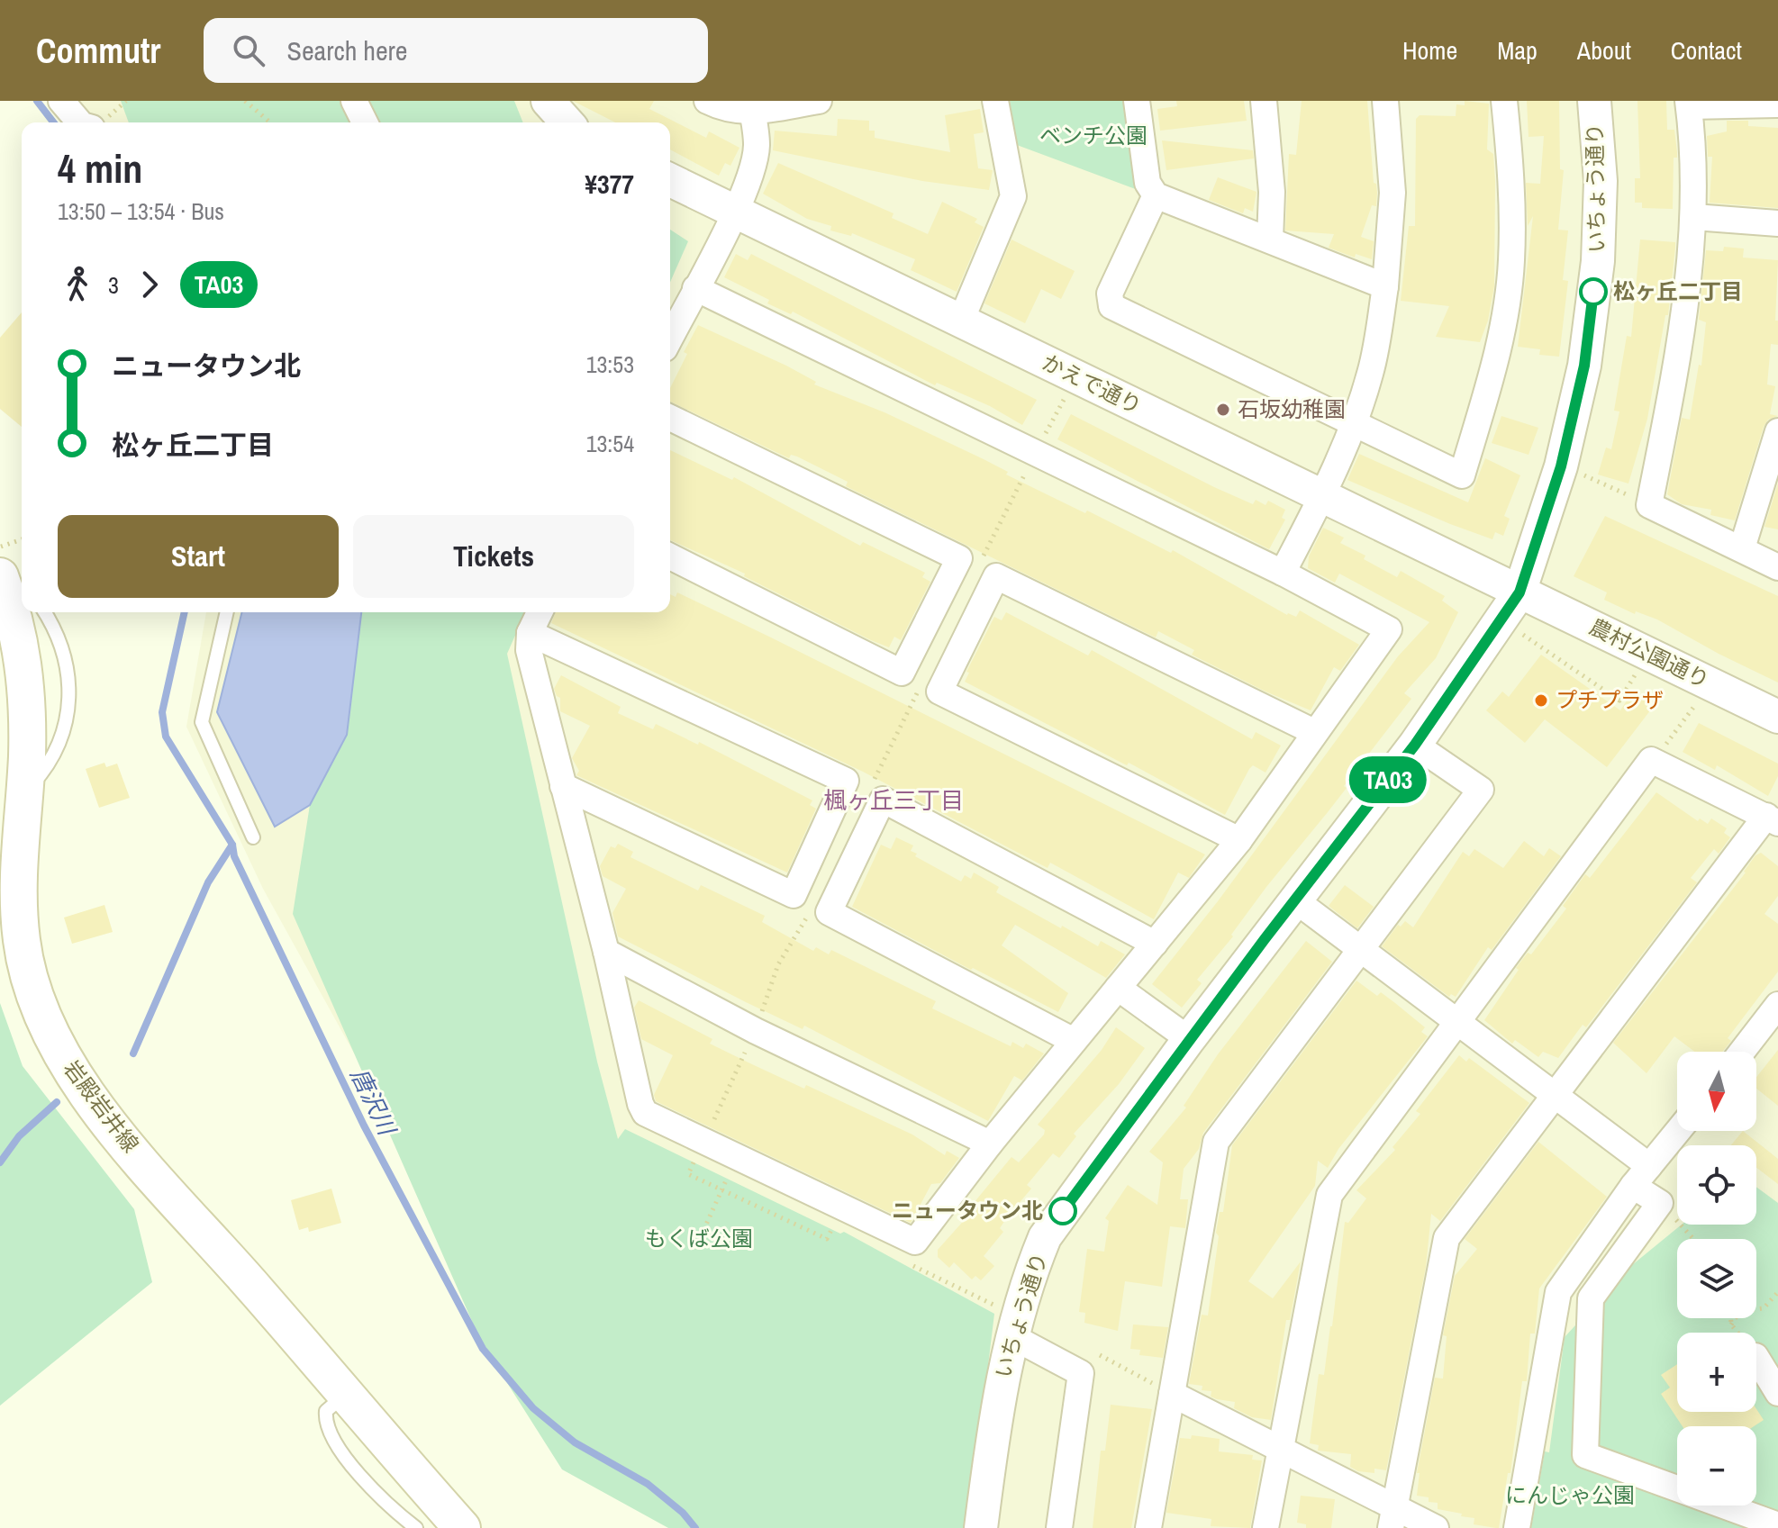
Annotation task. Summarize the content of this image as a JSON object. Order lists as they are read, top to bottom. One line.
{"streets":{"main road":["岩殿岩井線"],"street":["いちょう通り","かえで通り","農村公園通り"]},"crossings":[["いちょう通り","かえで通り"],["いちょう通り","農村公園通り"],["かえで通り","農村公園通り"]],"districts":["楓ヶ丘三丁目"],"water":["唐沢川"],"parks":["ベンチ公園","もくば公園","にんじゃ公園"],"places":["松ヶ丘二丁目","石坂幼稚園","プチプラザ","ニュータウン北"],"lines":["bus line TA03"],"north":"bottom","page":{"header":"Commutr","search":"Search here","nav":["Home","Map","About","Contact"],"on_map":"TA03","heading":["4 min","13:50 – 13:54 · Bus","¥377"],"legs":["3","TA03"],"list":[{"name":"ニュータウン北","value":"13:53"},{"name":"松ヶ丘二丁目","value":"13:54"}],"buttons":["Start","Tickets"],"map_buttons":["+","−"]}}
